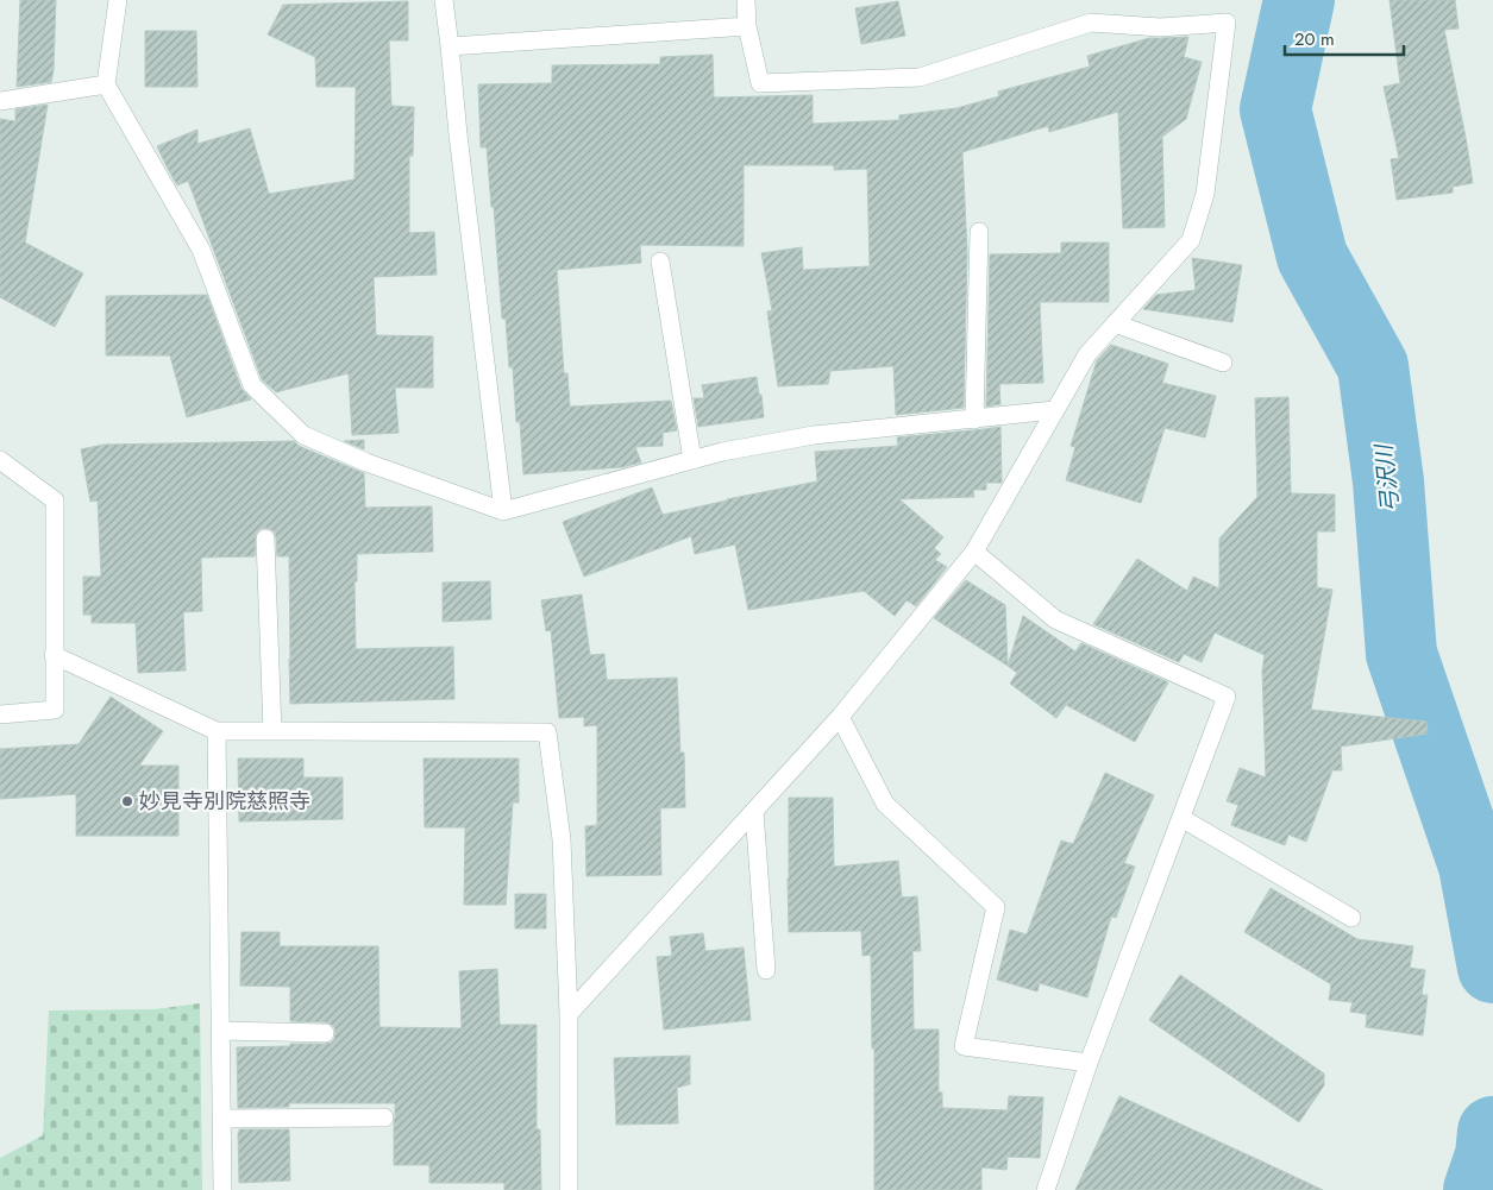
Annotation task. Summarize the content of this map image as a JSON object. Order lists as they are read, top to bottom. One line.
{"water":["弓沢川"],"places":["妙見寺別院慈照寺"],"scale_bar":"20 m"}
